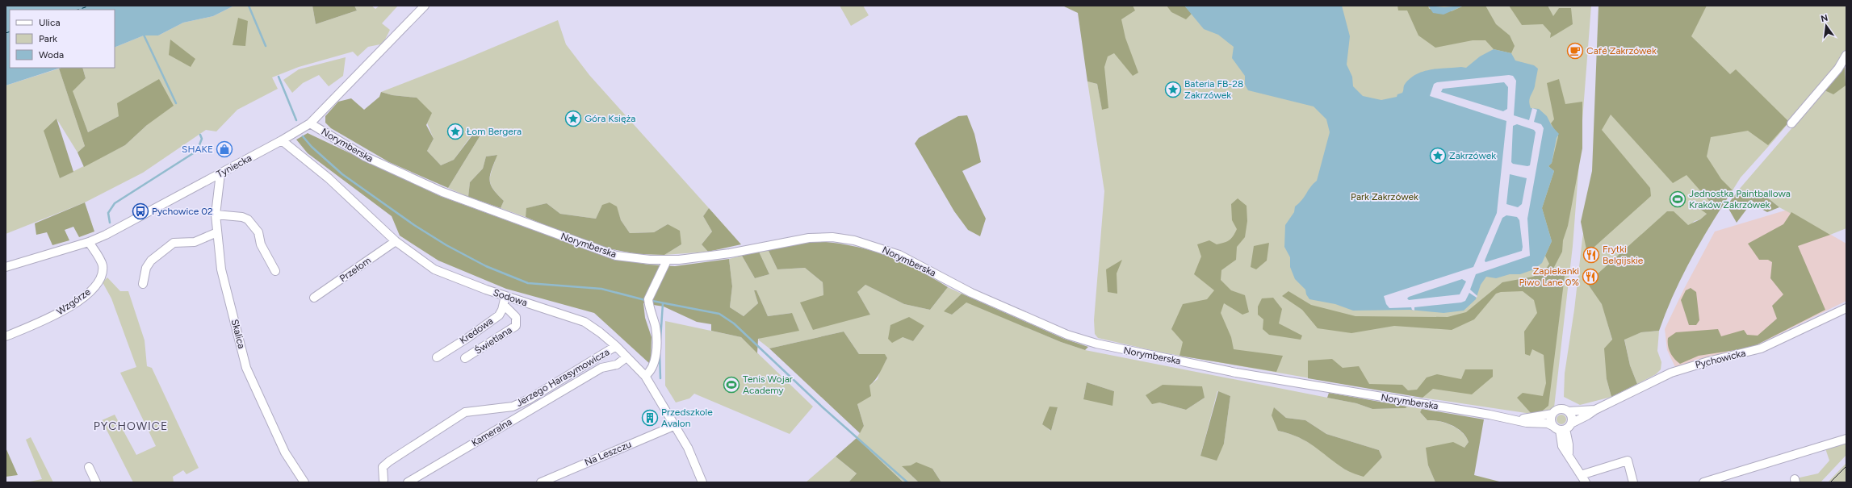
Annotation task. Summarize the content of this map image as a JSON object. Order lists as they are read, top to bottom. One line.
{"streets":{"street":["Norymberska","Tyniecka","Przełom","Sodowa","Wzgórze","Kredowa","Skalica","Świetlana","Pychowicka","Jerzego Harasymowicza","Kameralna","Na Leszczu"]},"crossings":[["Norymberska","Tyniecka"],["Norymberska","Pychowicka"],["Tyniecka","Sodowa"],["Tyniecka","Wzgórze"],["Tyniecka","Skalica"],["Przełom","Sodowa"],["Sodowa","Kredowa"],["Sodowa","Jerzego Harasymowicza"],["Sodowa","Kameralna"],["Sodowa","Na Leszczu"],["Kredowa","Świetlana"]],"districts":["PYCHOWICE"],"parks":["Park Zakrzówek"],"places":{"cafe":["Café Zakrzówek"],"place":["Bateria FB-28 Zakrzówek","Góra Księża","Łom Bergera","Zakrzówek"],"shop":["SHAKE"],"sports":["Jednostka Paintballowa Kraków Zakrzówek","Tenis Wojar Academy"],"bus stop":["Pychowice 02"],"restaurant":["Frytki Belgijskie","Zapiekanki Piwo Lane 0%"],"building":["Przedszkole Avalon"]},"legend":["Ulica","Park","Woda"],"north":"top"}
